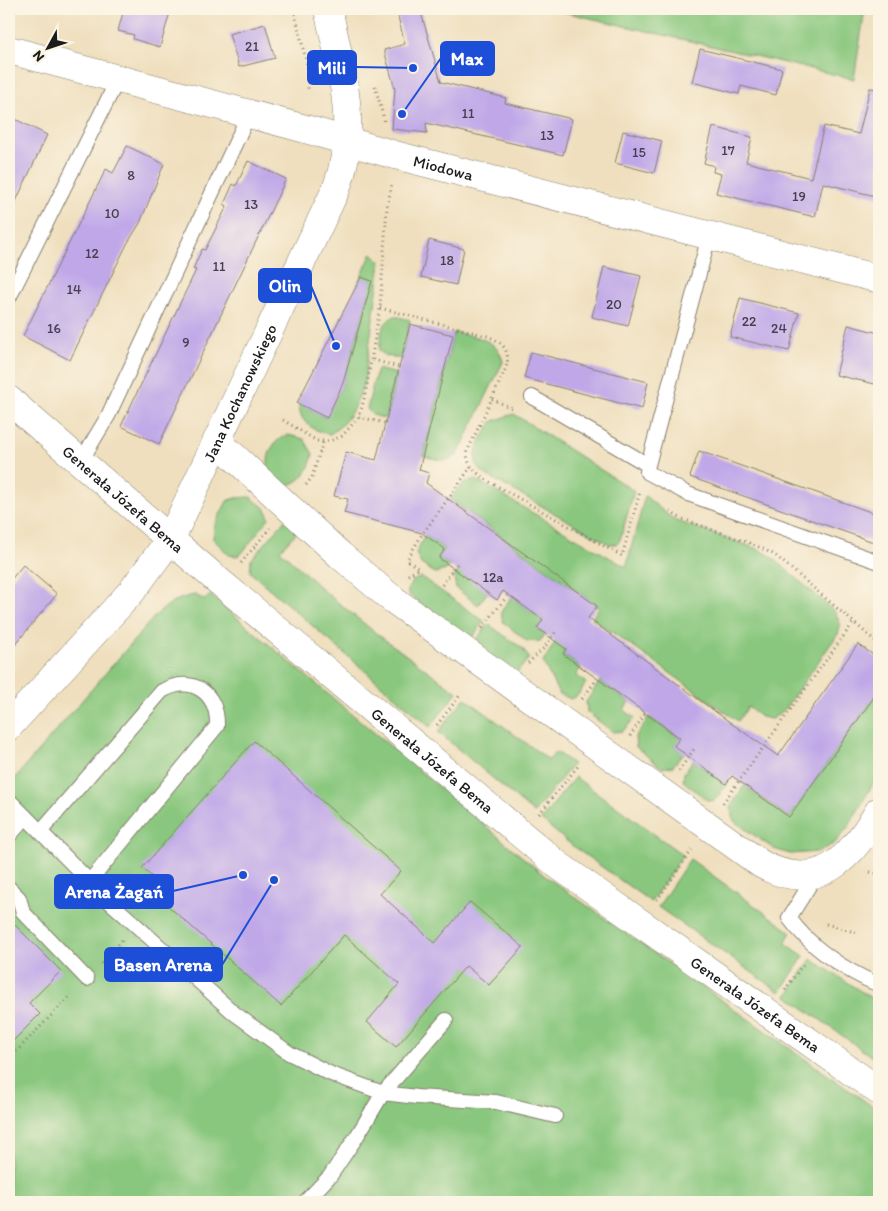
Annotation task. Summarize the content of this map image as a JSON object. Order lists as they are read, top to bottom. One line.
{"streets":{"street":["Miodowa","Jana Kochanowskiego","Generała Józefa Bema"]},"crossings":[["Miodowa","Jana Kochanowskiego"],["Jana Kochanowskiego","Generała Józefa Bema"]],"places":["Mili","Max","Olin","Arena Żagań","Basen Arena"],"house_numbers":["21","11","13","17","15","8","19","13","10","12","18","11","14","20","22","16","24","9","12a"],"north":"bottom left"}
